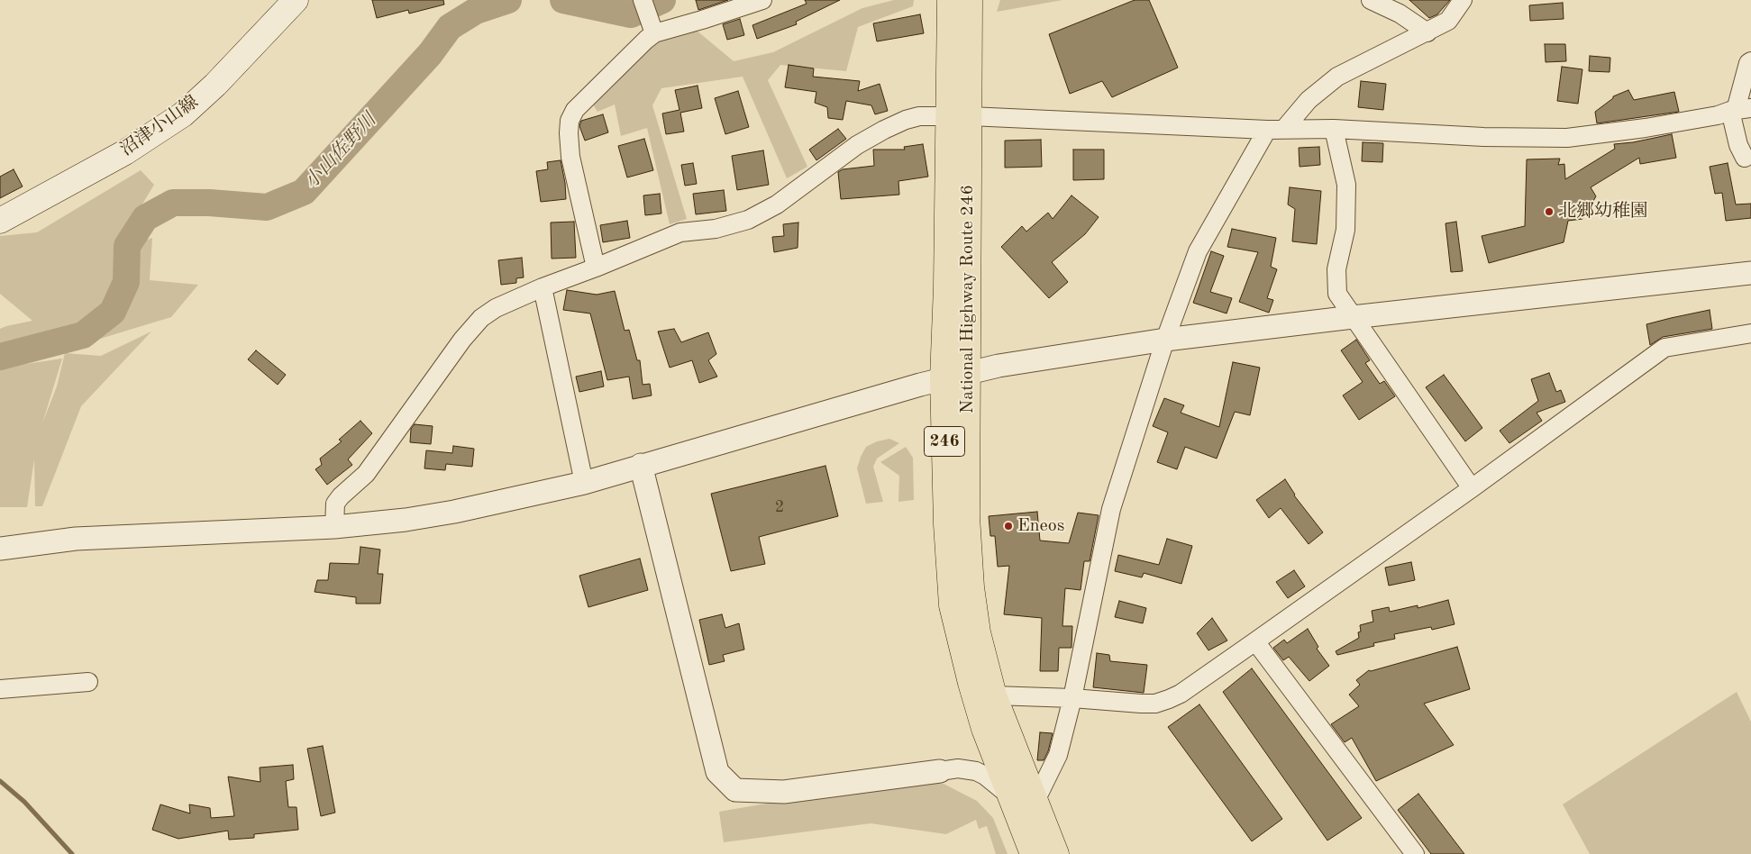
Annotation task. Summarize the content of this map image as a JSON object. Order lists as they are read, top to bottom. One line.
{"streets":{"highway":["National Highway Route 246","246"],"main road":["沼津小山線"]},"water":["小山佐野川"],"places":["北郷幼稚園","Eneos"],"house_numbers":["2"]}
